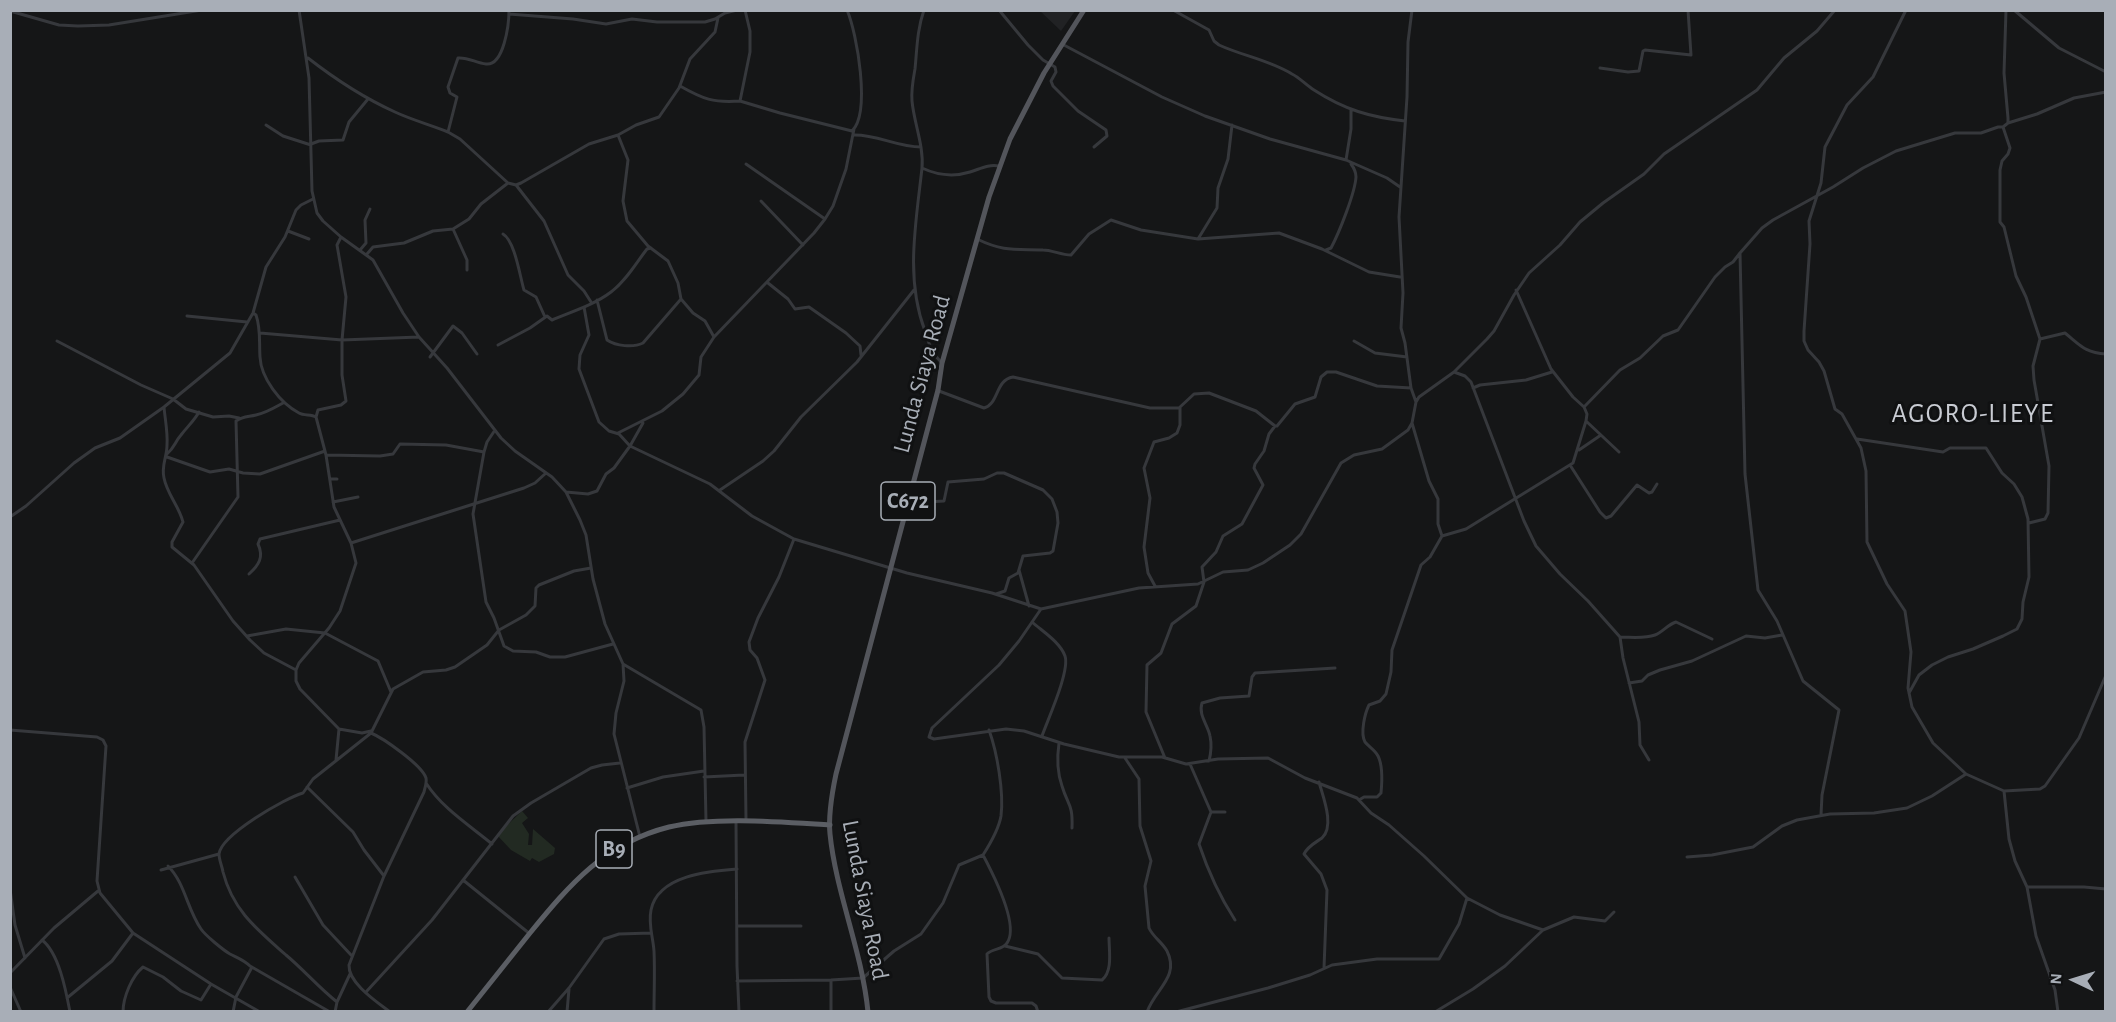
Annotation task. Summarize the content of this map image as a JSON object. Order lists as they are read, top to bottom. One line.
{"streets":{"highway":["B9"],"main road":["Lunda Siaya Road","C672"]},"crossings":[["Lunda Siaya Road","B9"]],"districts":["AGORO-LIEYE"],"north":"left"}
